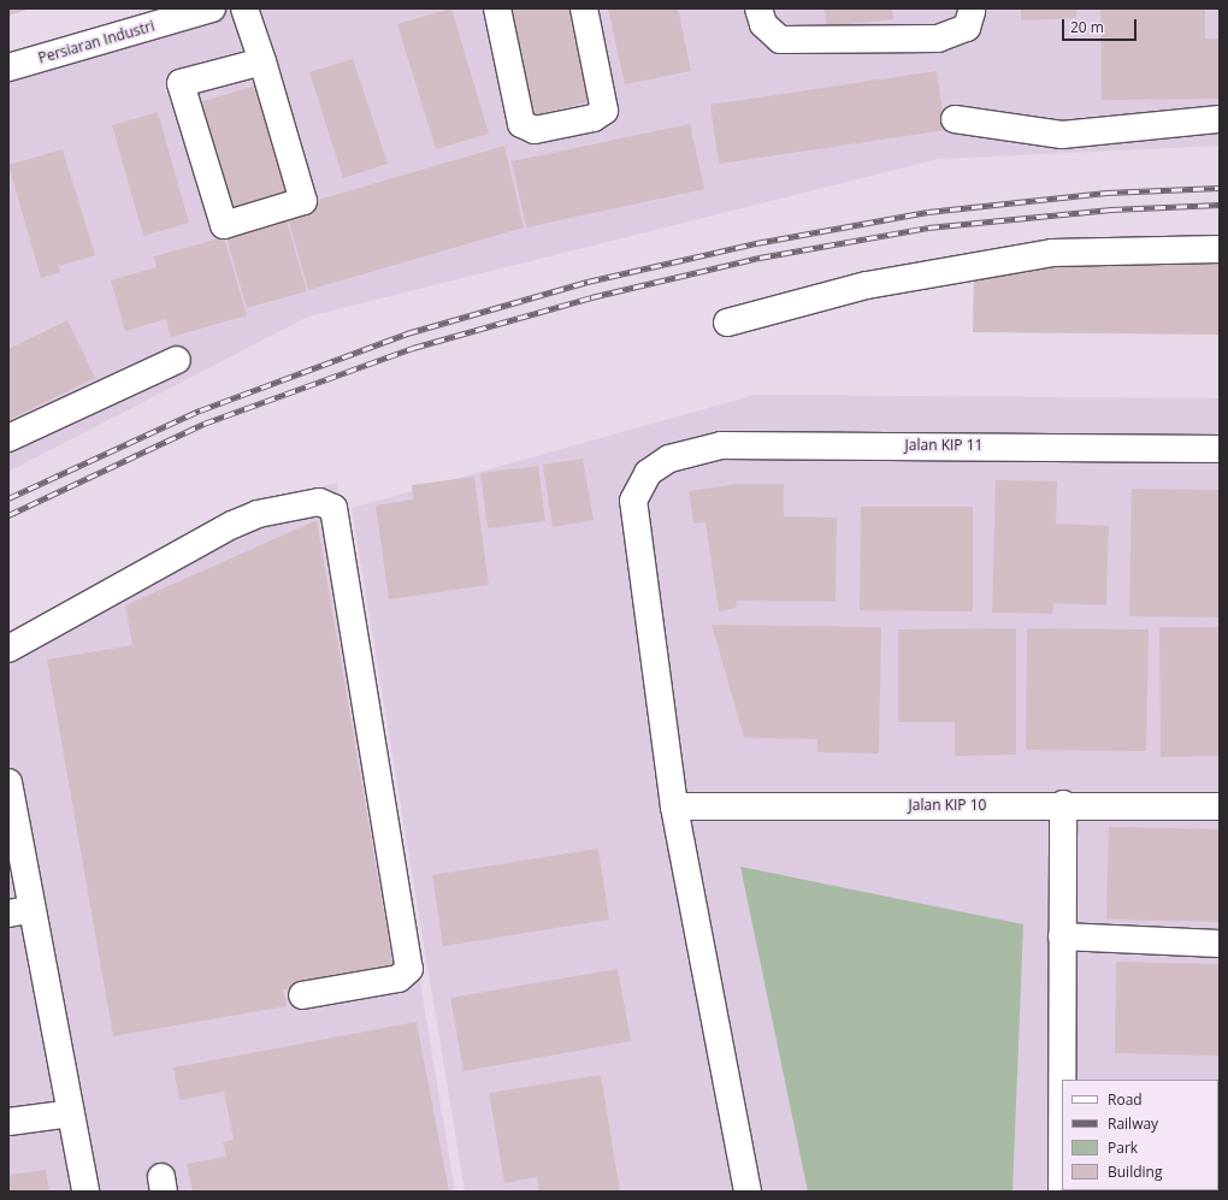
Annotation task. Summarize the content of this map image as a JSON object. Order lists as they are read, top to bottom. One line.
{"streets":{"street":["Persiaran Industri","Jalan KIP 11","Jalan KIP 10"]},"crossings":[["Jalan KIP 11","Jalan KIP 10"]],"legend":["Road","Railway","Park","Building"],"scale_bar":"20 m"}
